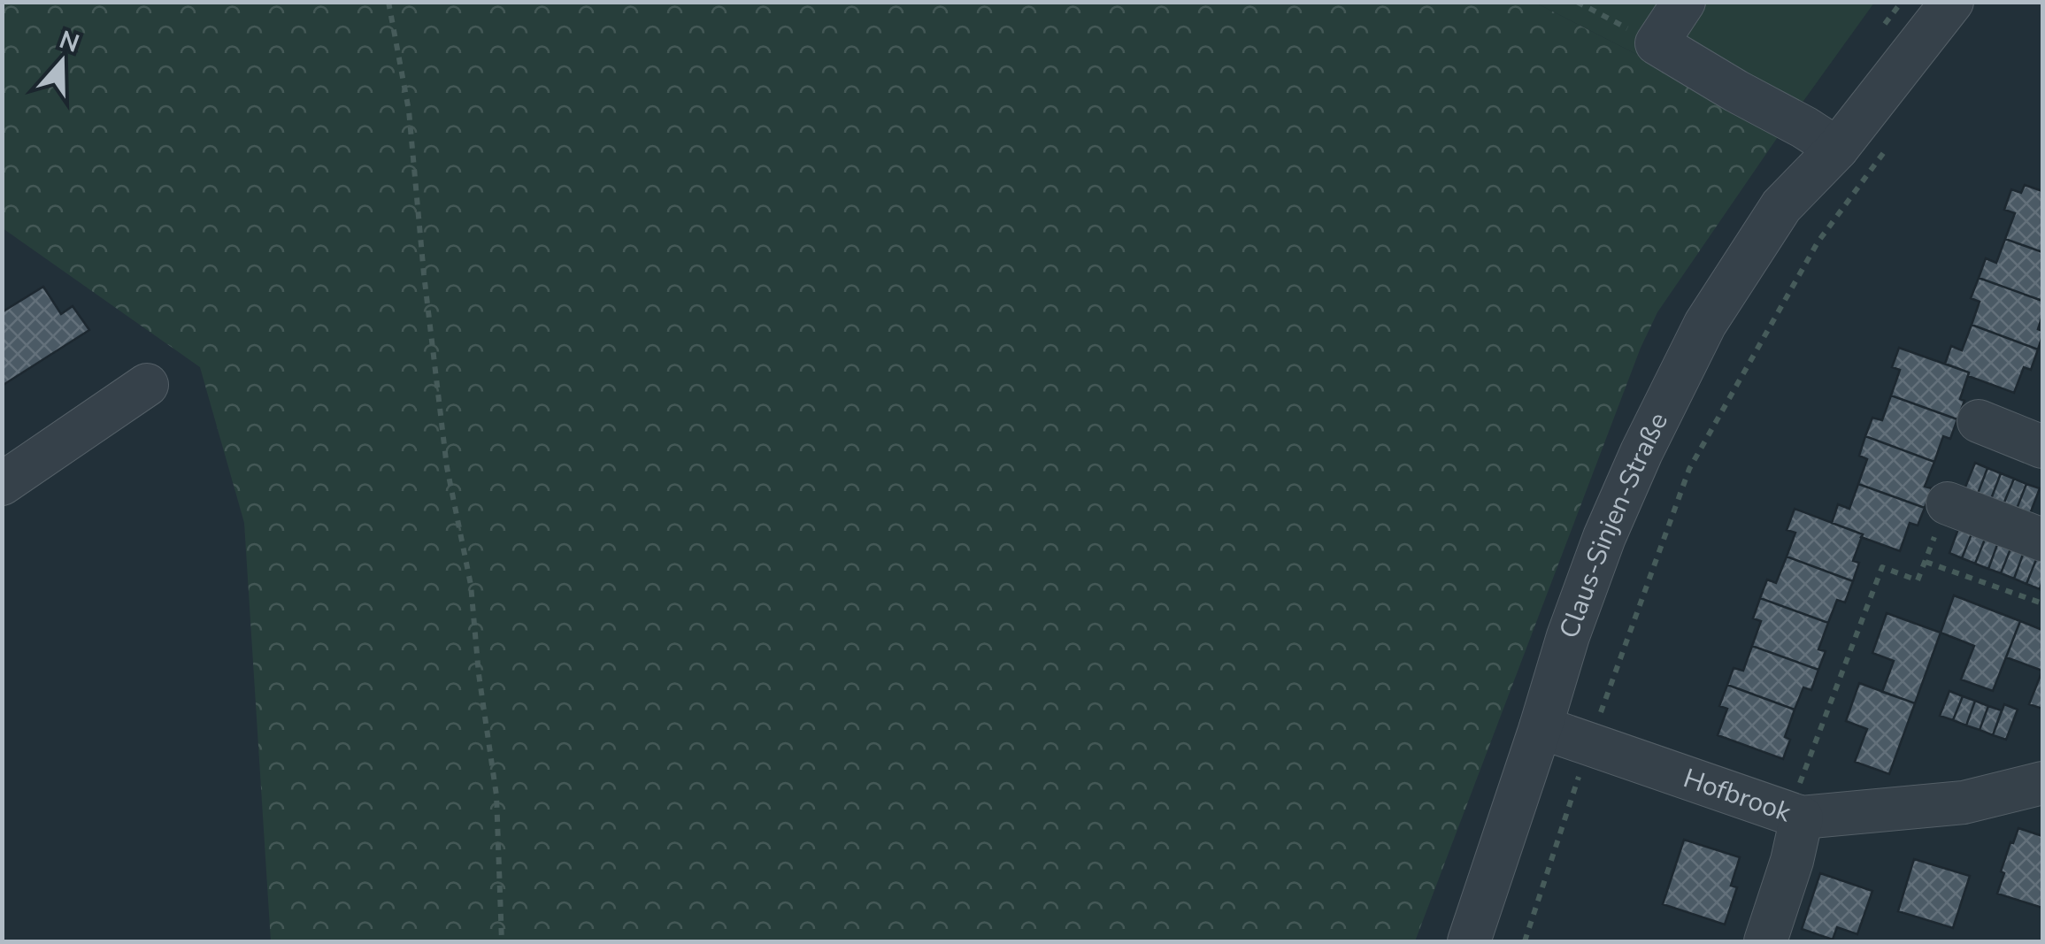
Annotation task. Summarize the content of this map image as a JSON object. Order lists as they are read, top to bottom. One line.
{"streets":{"street":["Claus-Sinjen-Straße","Hofbrook"]},"crossings":[["Claus-Sinjen-Straße","Hofbrook"]],"north":"top"}
